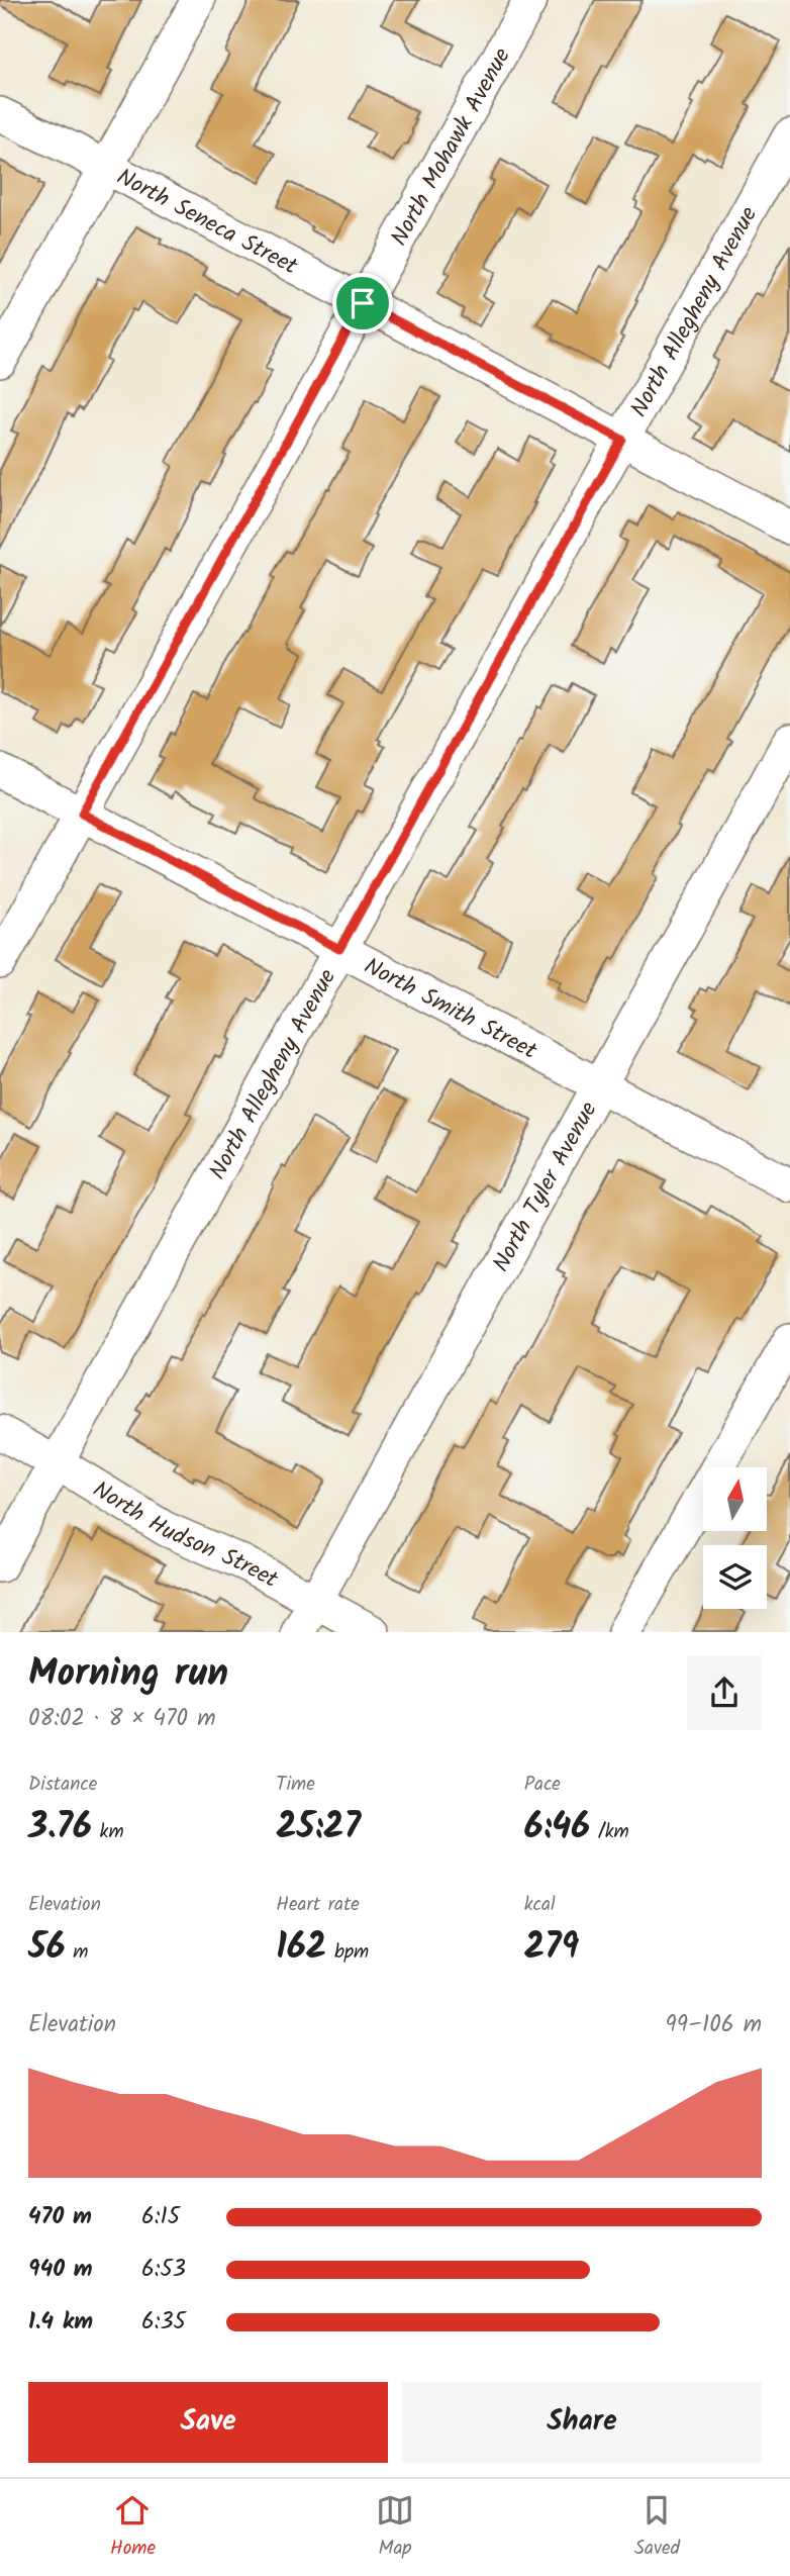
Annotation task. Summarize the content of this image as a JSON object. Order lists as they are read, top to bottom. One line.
{"streets":{"street":["North Mohawk Avenue","North Seneca Street","North Allegheny Avenue","North Smith Street","North Tyler Avenue","North Hudson Street"]},"crossings":[["North Mohawk Avenue","North Seneca Street"],["North Mohawk Avenue","North Smith Street"],["North Seneca Street","North Allegheny Avenue"],["North Allegheny Avenue","North Smith Street"],["North Allegheny Avenue","North Hudson Street"],["North Smith Street","North Tyler Avenue"],["North Tyler Avenue","North Hudson Street"]],"north":"top","page":{"heading":["Morning run","08:02 · 8 × 470 m"],"stats":[["Distance","3.76 km"],["Time","25:27"],["Pace","6:46 /km"],["Elevation","56 m"],["Heart rate","162 bpm"],["kcal","279"]],"chart":["Elevation","99–106 m"],"list":[{"name":"470 m","note":"6:15"},{"name":"940 m","note":"6:53"},{"name":"1.4 km","note":"6:35"}],"buttons":["Save","Share"],"tabs":["Home","Map","Saved"]}}
